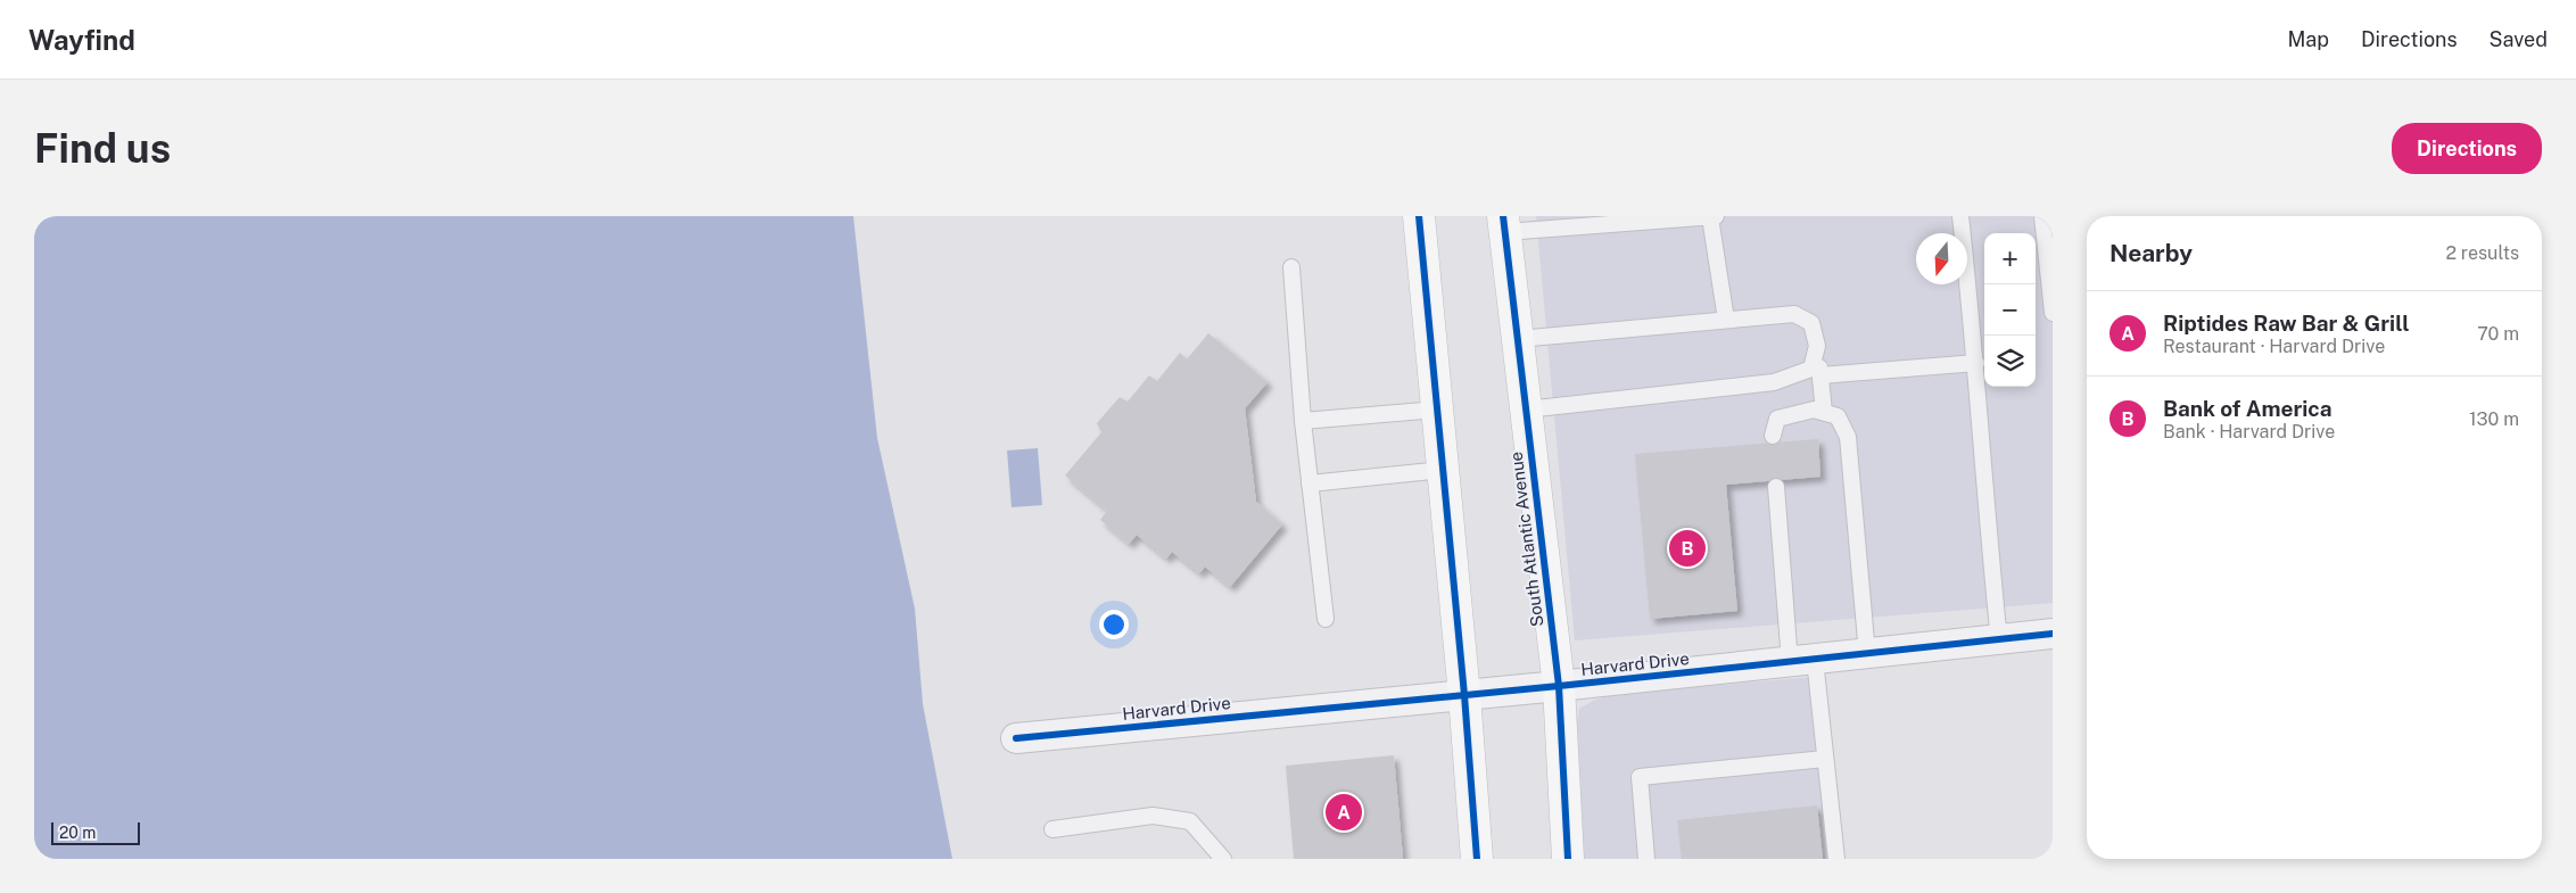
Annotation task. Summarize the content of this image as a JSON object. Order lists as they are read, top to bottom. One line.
{"streets":{"main road":["South Atlantic Avenue"],"street":["Harvard Drive"]},"crossings":[["South Atlantic Avenue","Harvard Drive"]],"scale_bar":"20 m","north":"bottom","page":{"header":"Wayfind","nav":["Map","Directions","Saved"],"buttons":"Directions","title":"Find us","heading":["Nearby","2 results"],"map_buttons":["+","−"],"list":[{"mark":"A","name":"Riptides Raw Bar & Grill","note":"Restaurant · Harvard Drive","value":"70 m"},{"mark":"B","name":"Bank of America","note":"Bank · Harvard Drive","value":"130 m"}],"pins":["B","A"],"scale":"20 m"}}
